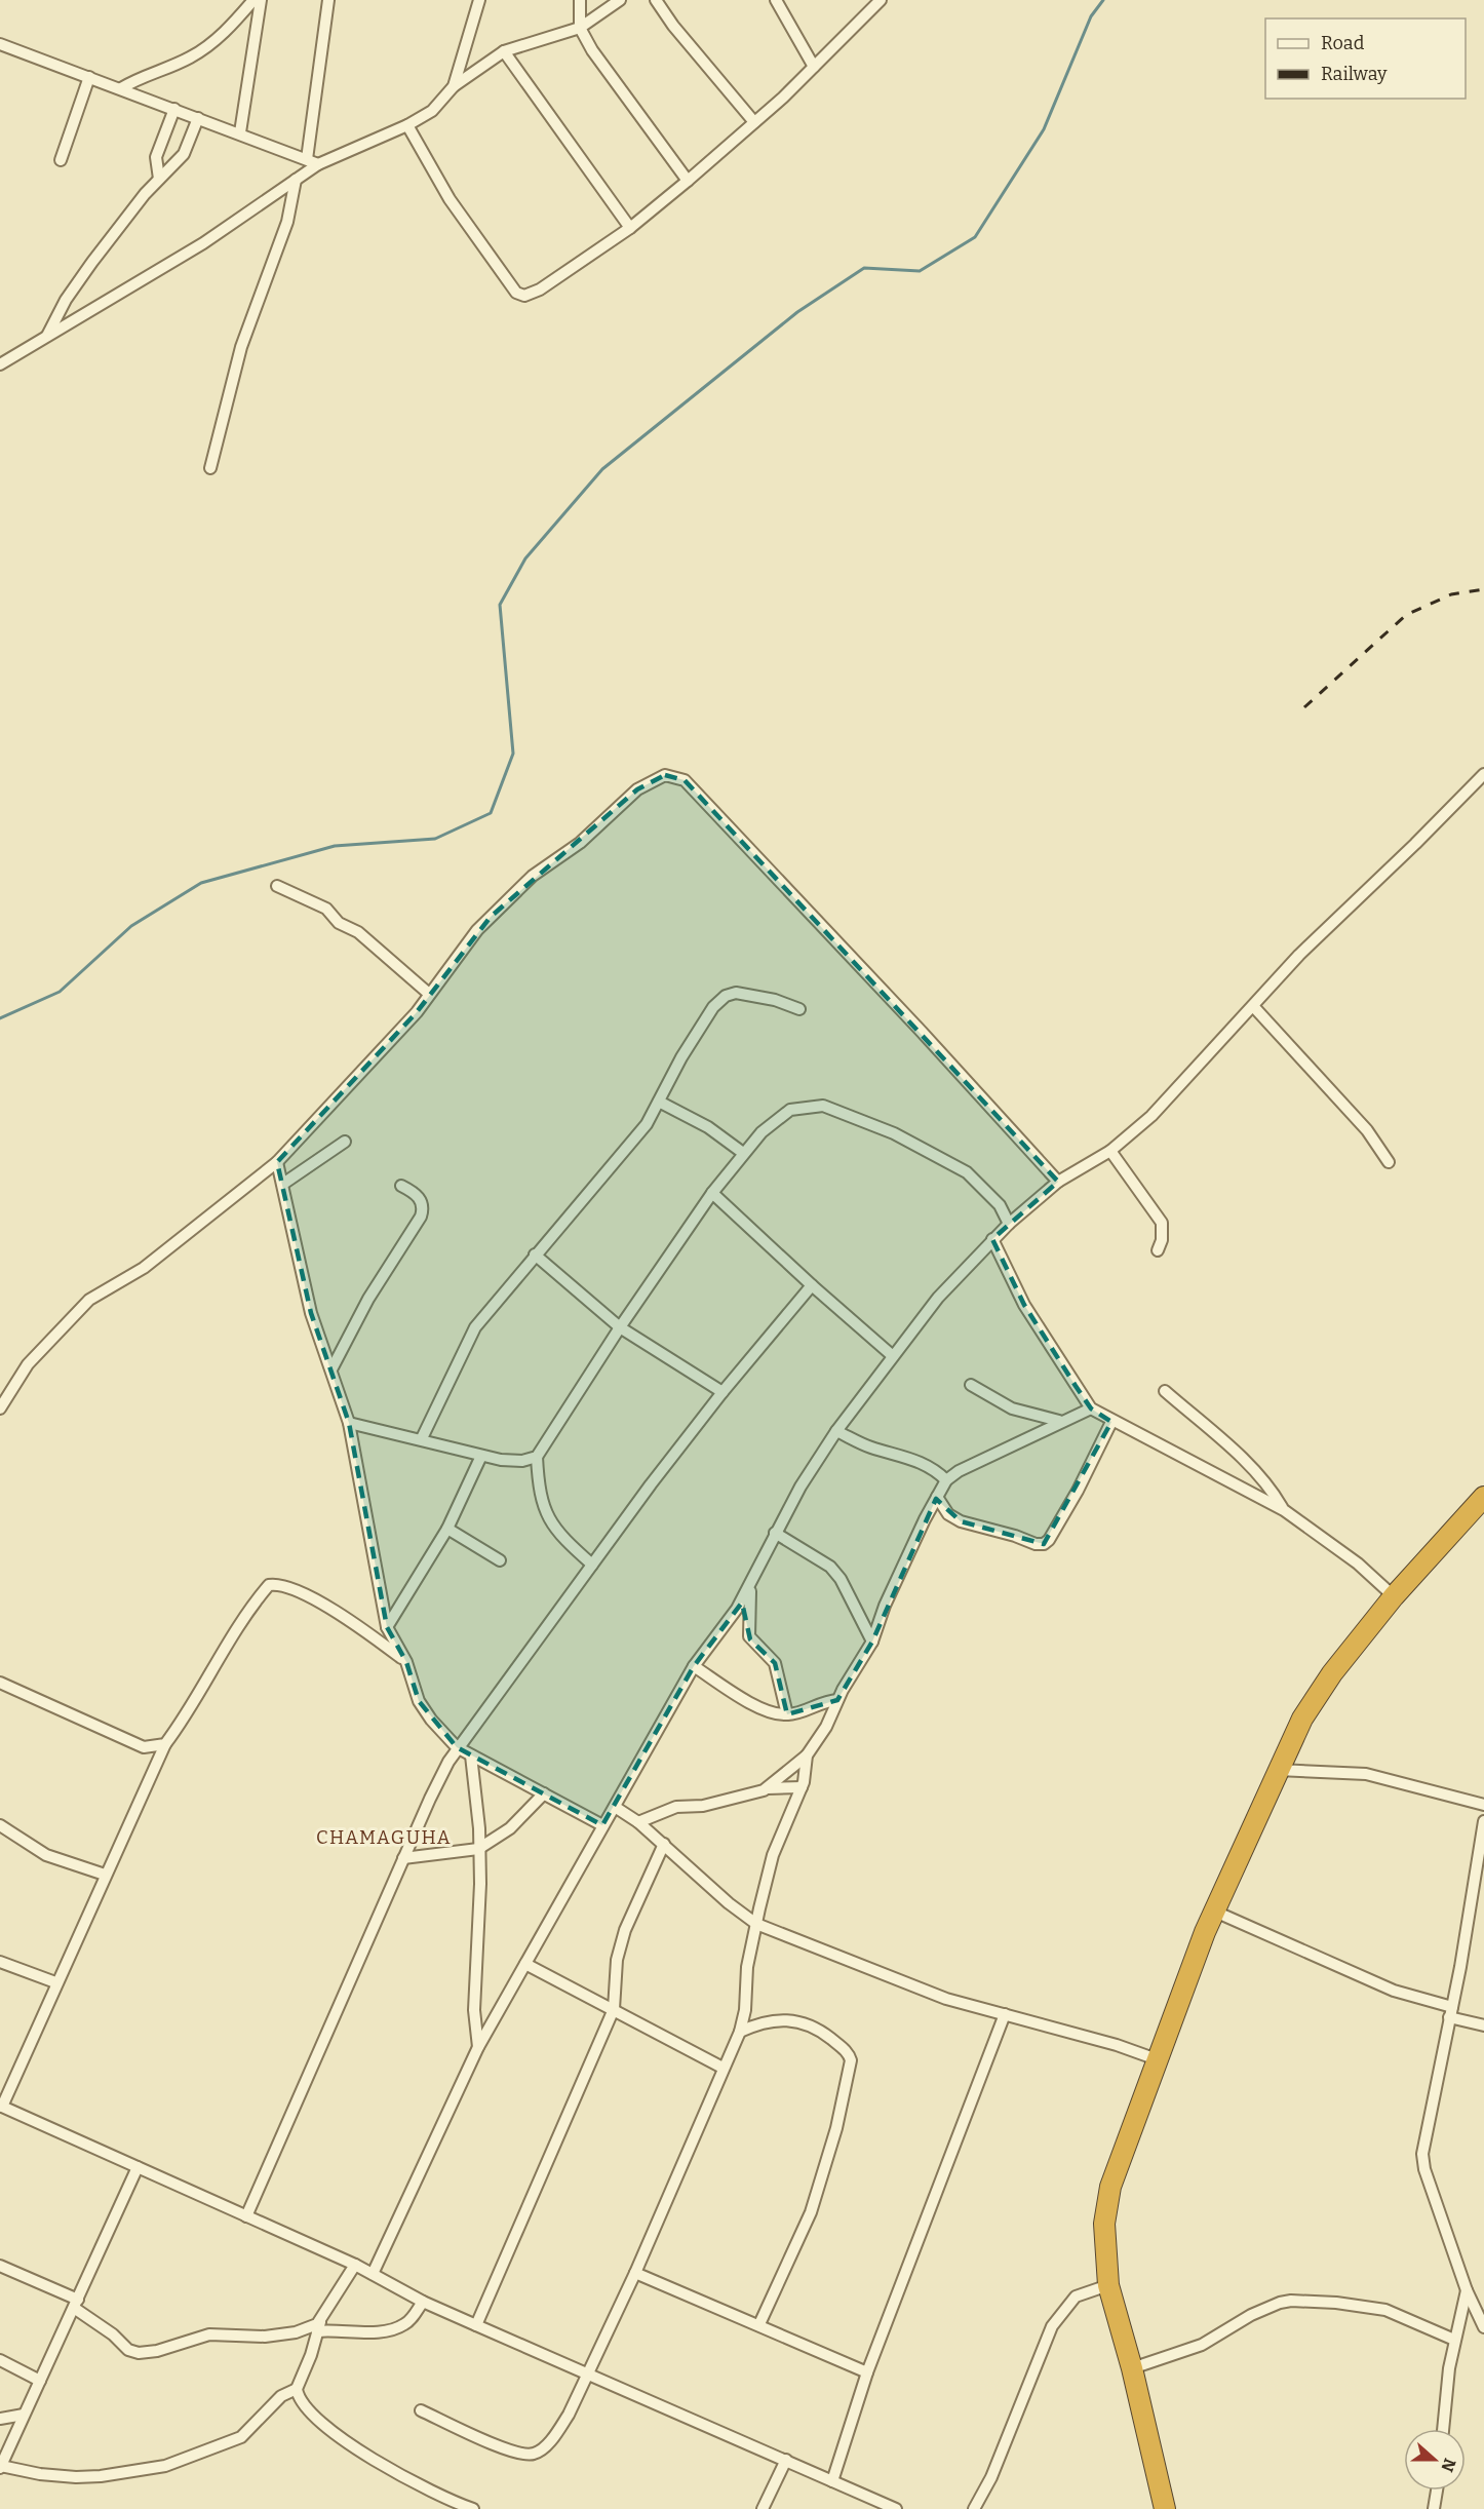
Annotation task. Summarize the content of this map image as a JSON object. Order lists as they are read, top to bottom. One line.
{"districts":["CHAMAGUHA"],"legend":["Road","Railway"],"north":"right"}
